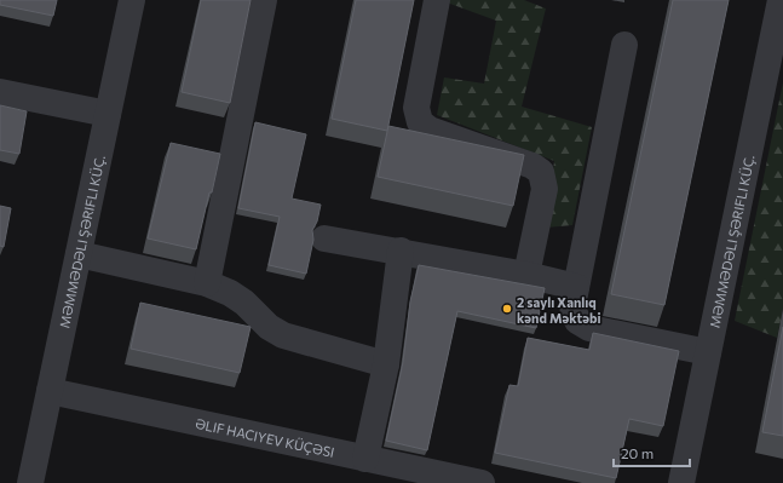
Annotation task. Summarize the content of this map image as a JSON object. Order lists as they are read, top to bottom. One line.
{"streets":{"street":["MƏMMƏDƏLI ŞƏRIFLI KÜÇ."]},"places":["2 saylı Xanlıq kənd Məktəbi"],"scale_bar":"20 m"}
